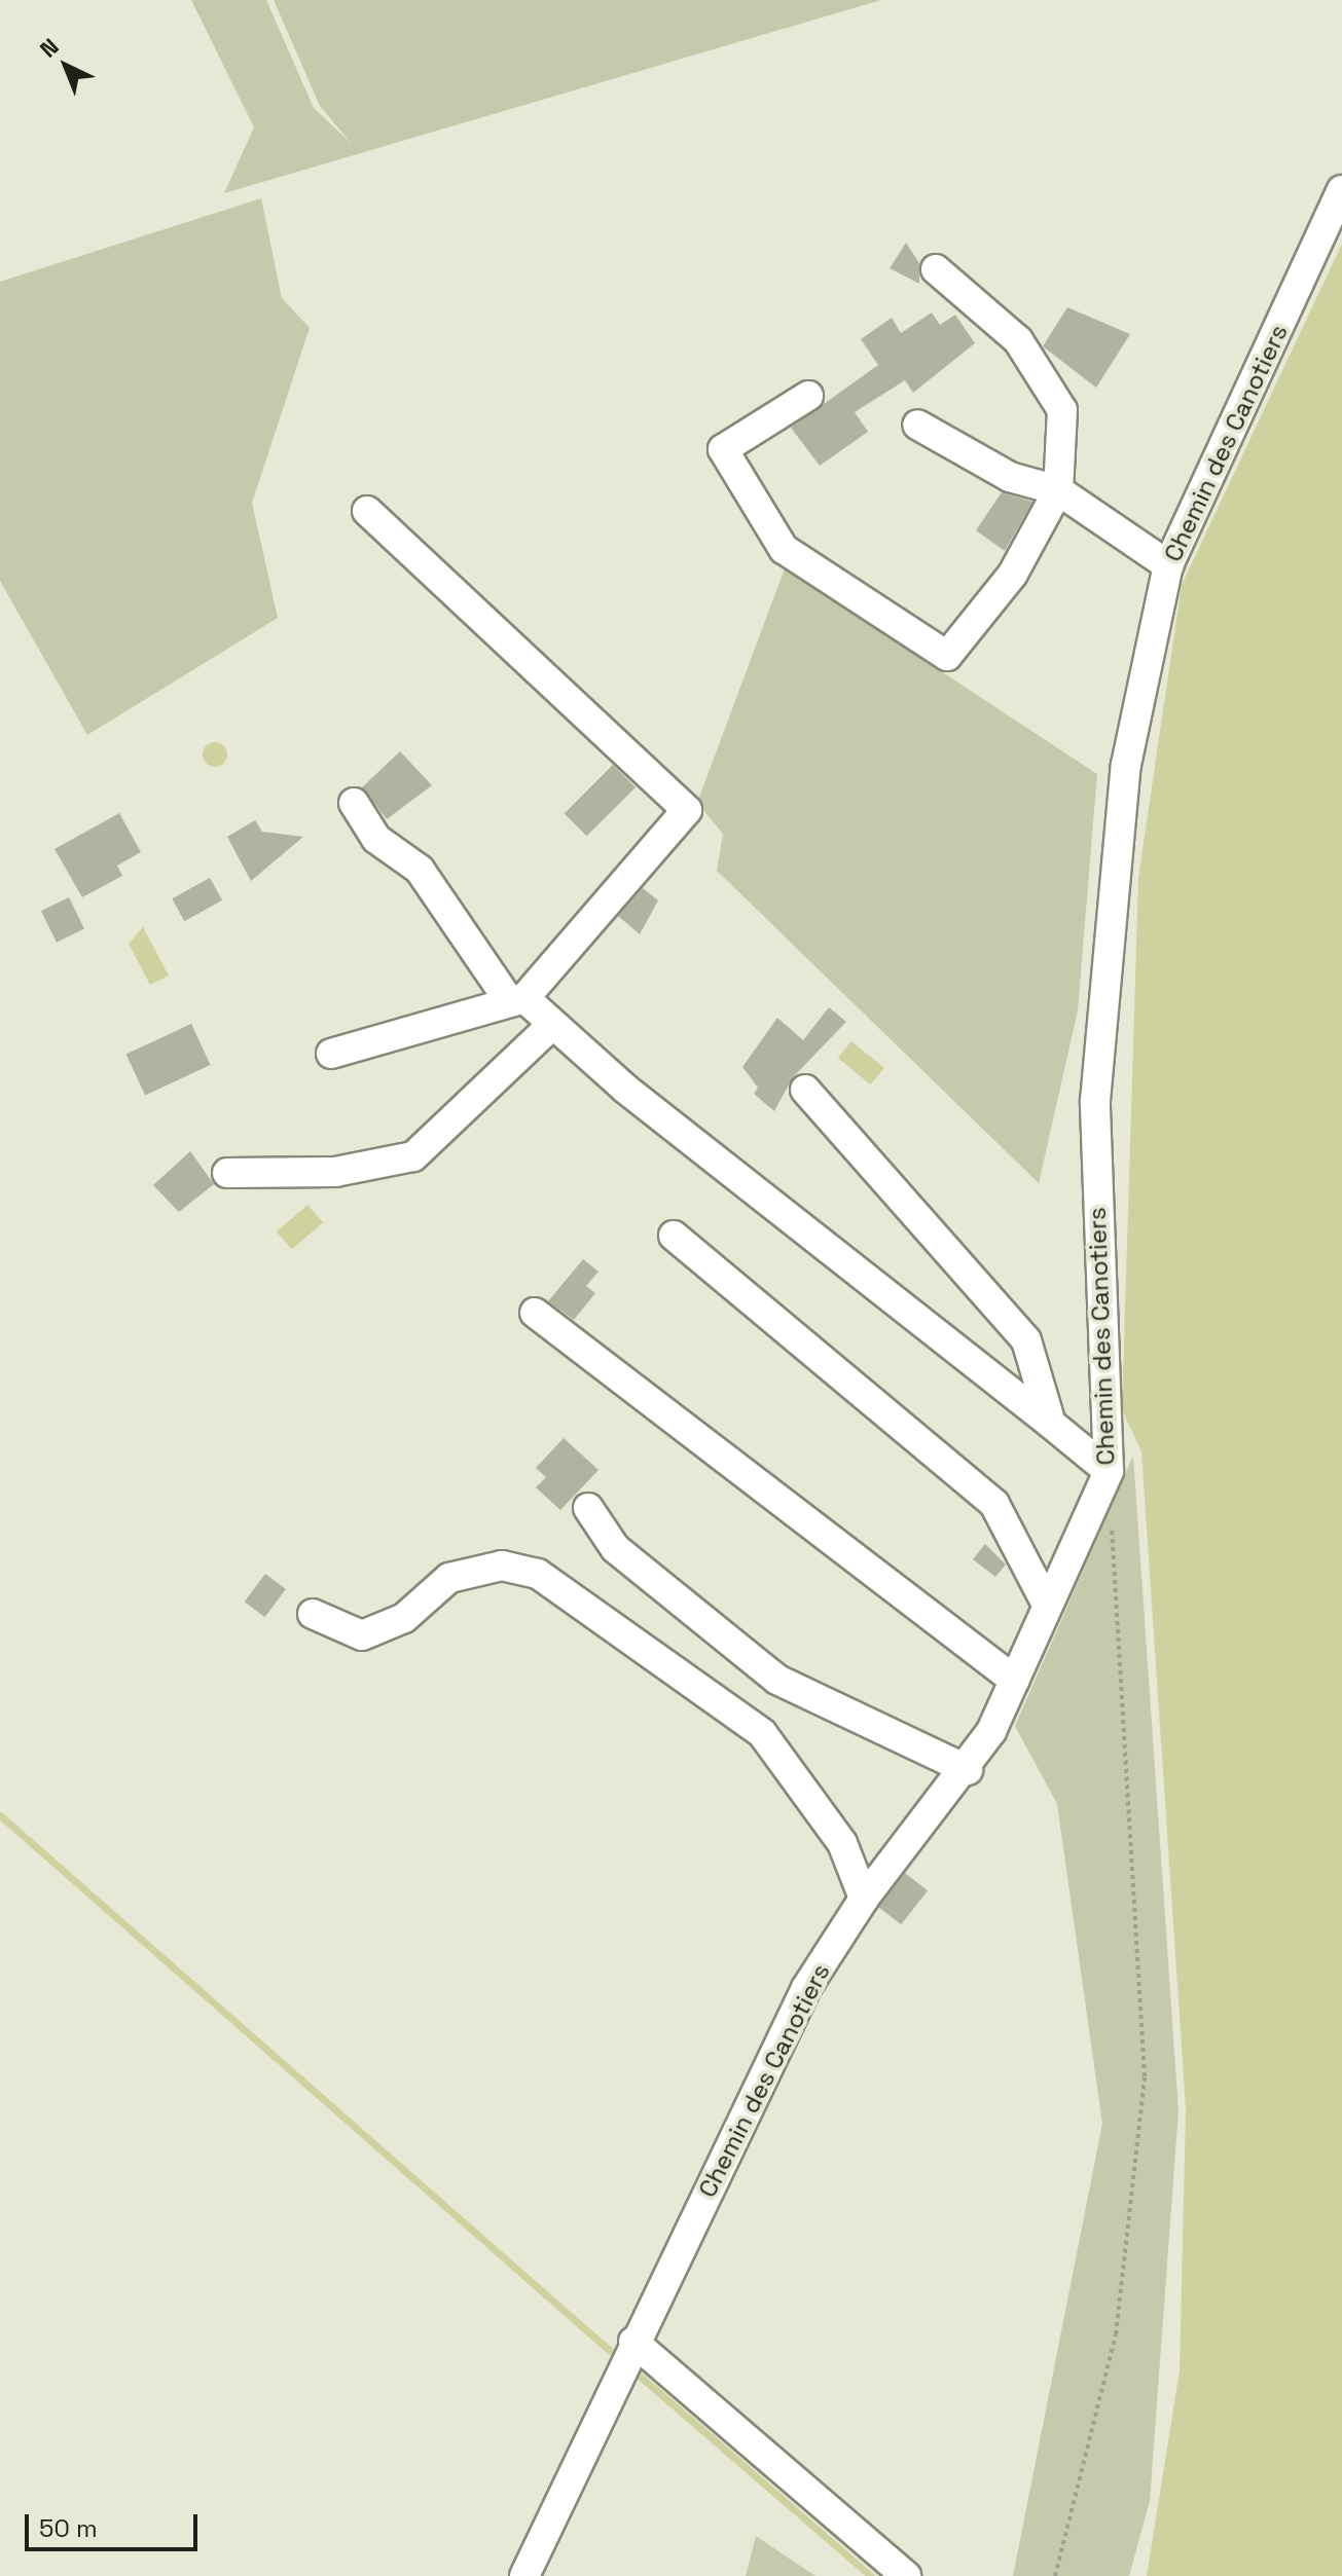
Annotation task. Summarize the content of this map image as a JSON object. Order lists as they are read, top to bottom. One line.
{"streets":{"street":["Chemin des Canotiers"]},"scale_bar":"50 m","north":"top left"}
